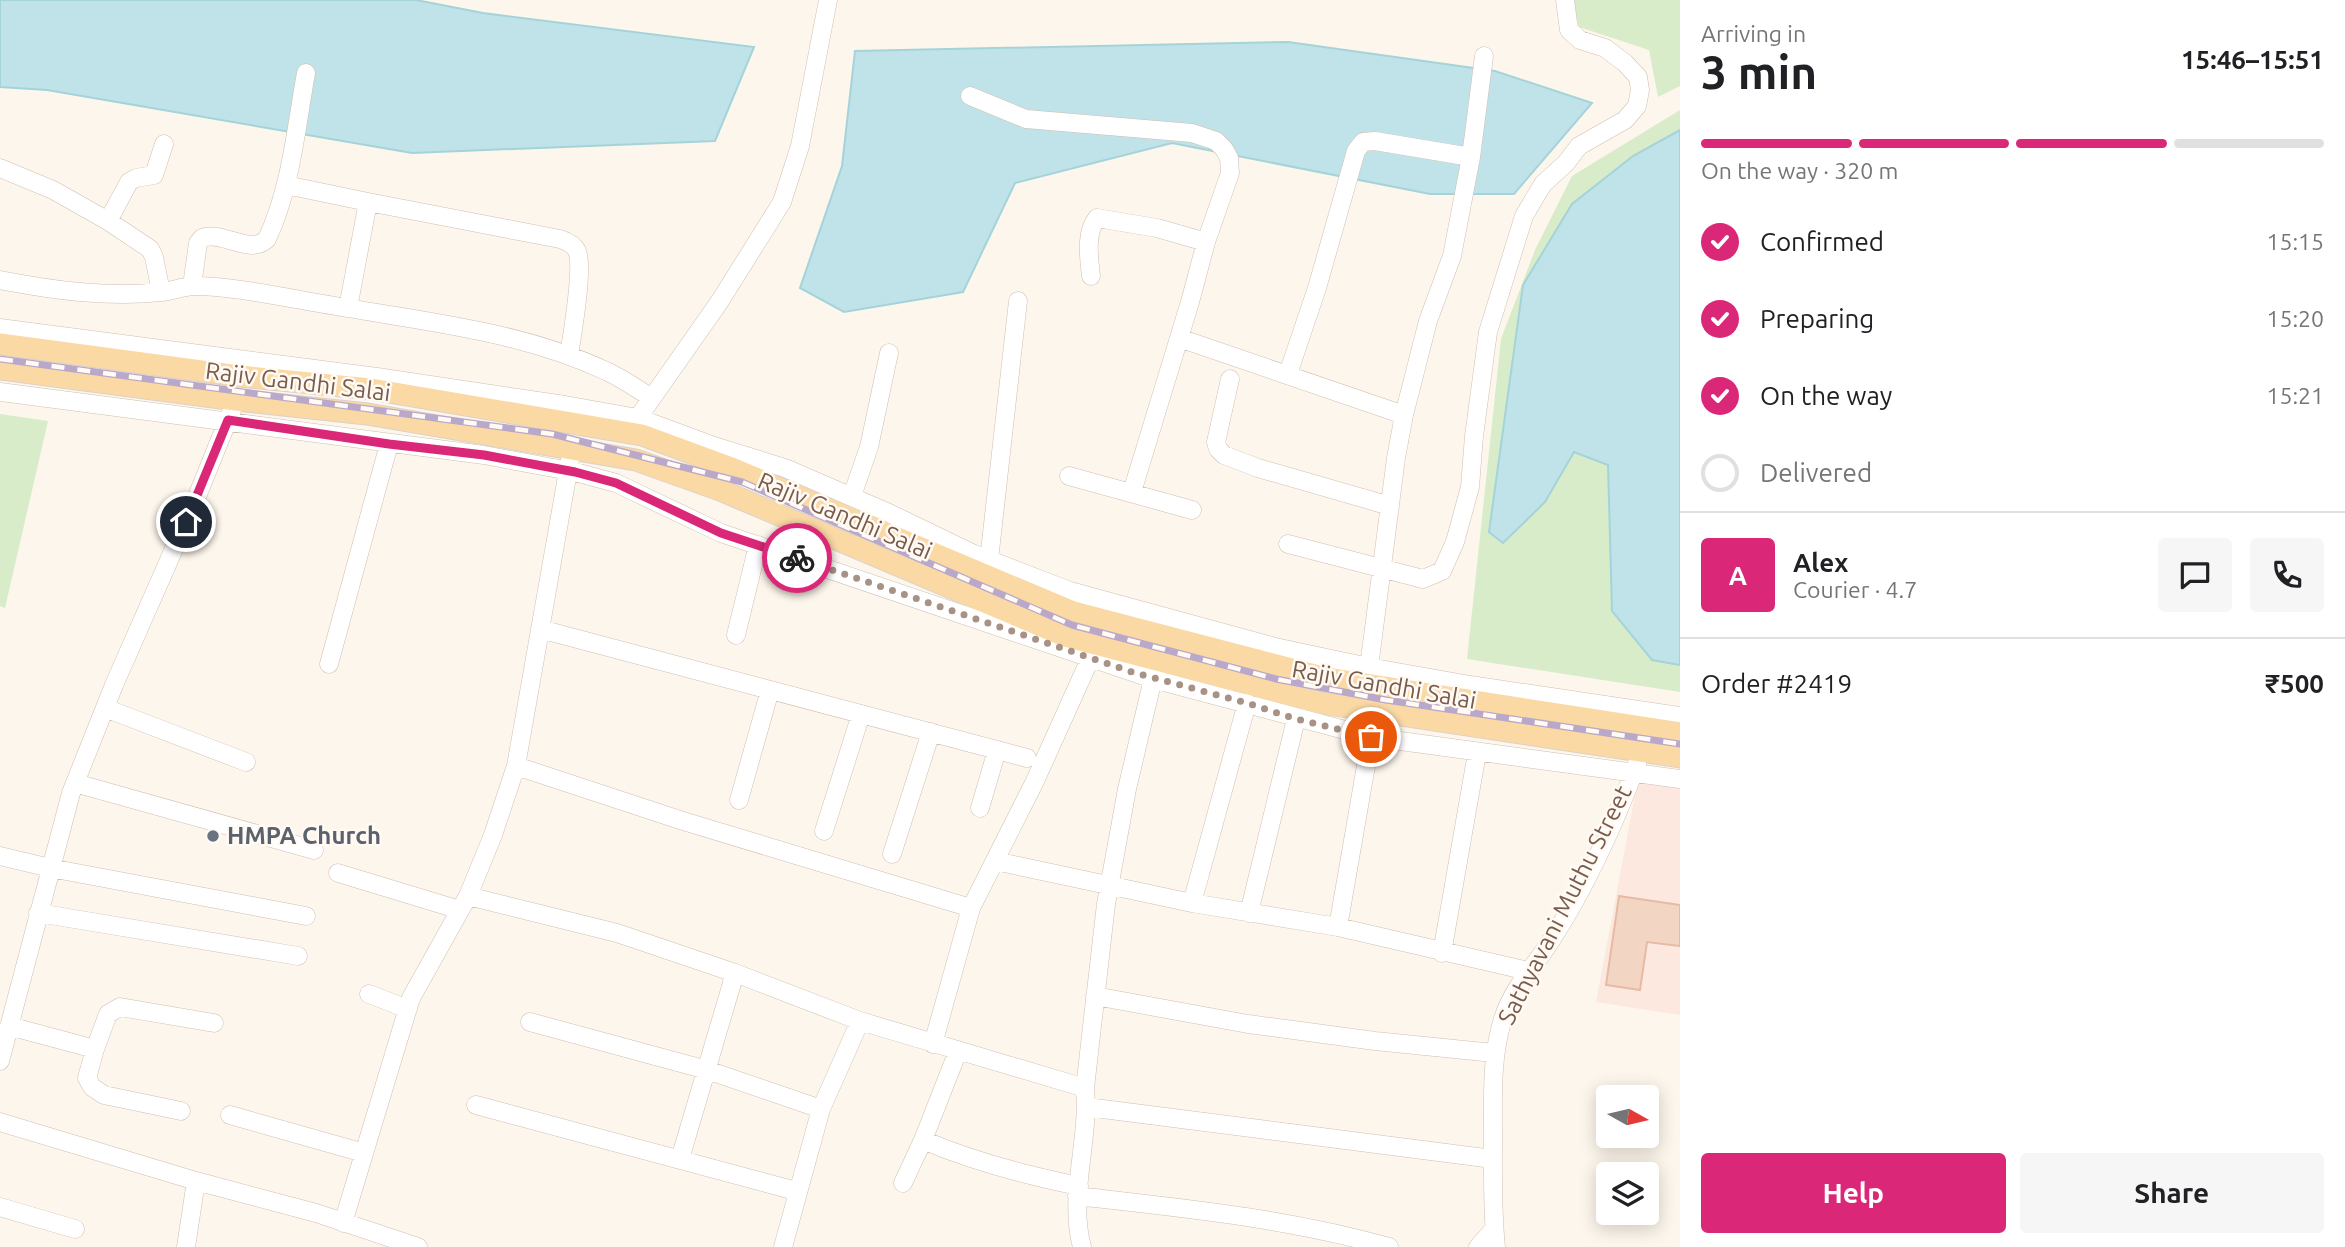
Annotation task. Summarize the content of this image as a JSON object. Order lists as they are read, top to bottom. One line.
{"streets":{"main road":["Rajiv Gandhi Salai"],"street":["Sathyavani Muthu Street"]},"crossings":[["Rajiv Gandhi Salai","Sathyavani Muthu Street"]],"places":["HMPA Church"],"north":"right","page":{"heading":["3 min","Arriving in","15:46–15:51"],"panel":["Alex","Courier · 4.7","Order #2419","₹500"],"bar":"On the way · 320 m","list":[["Confirmed","15:15"],["Preparing","15:20"],["On the way","15:21"],"Delivered"],"round":"A","buttons":["Help","Share"]}}
